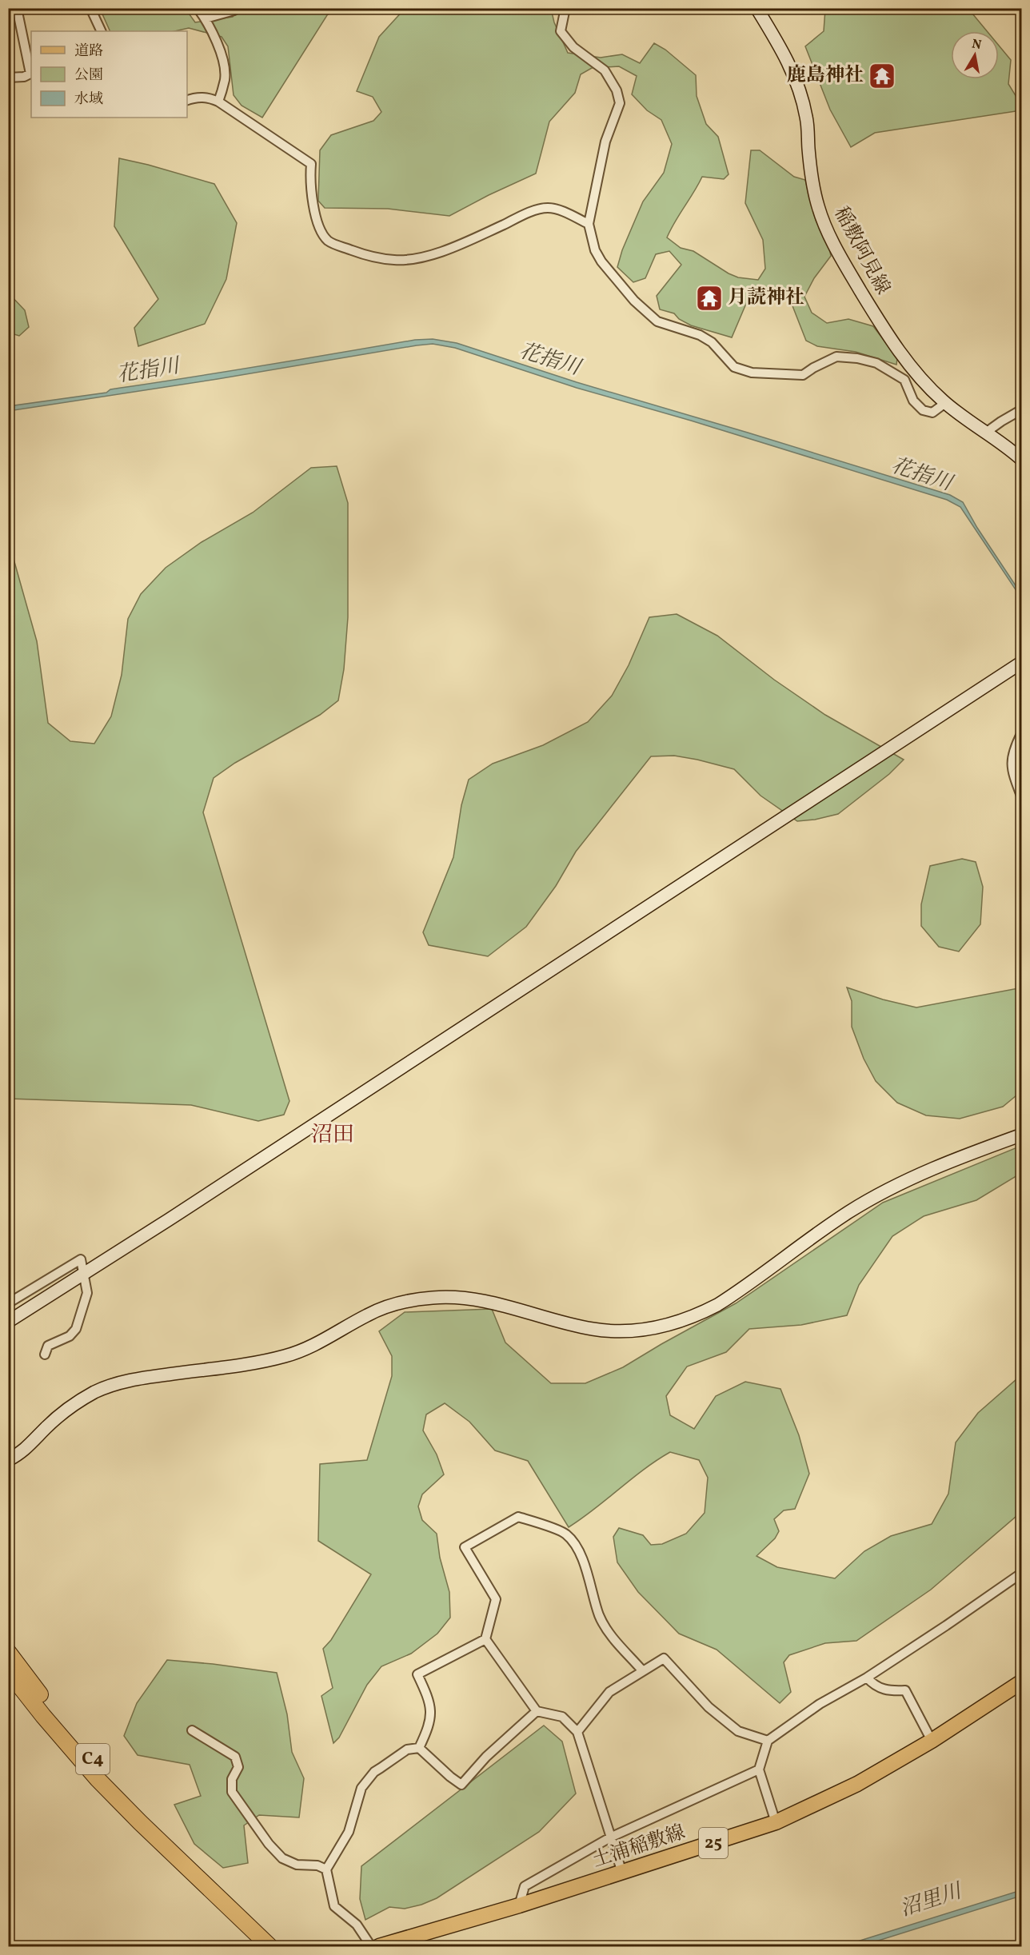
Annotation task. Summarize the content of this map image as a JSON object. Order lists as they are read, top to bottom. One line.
{"streets":{"highway":["C4"],"main road":["25","土浦稲敷線"],"street":["稲敷阿見線"]},"districts":["沼田"],"water":["花指川","沼里川"],"places":{"temple":["鹿島神社","月読神社"]},"legend":["道路","公園","水域"],"north":"top"}
